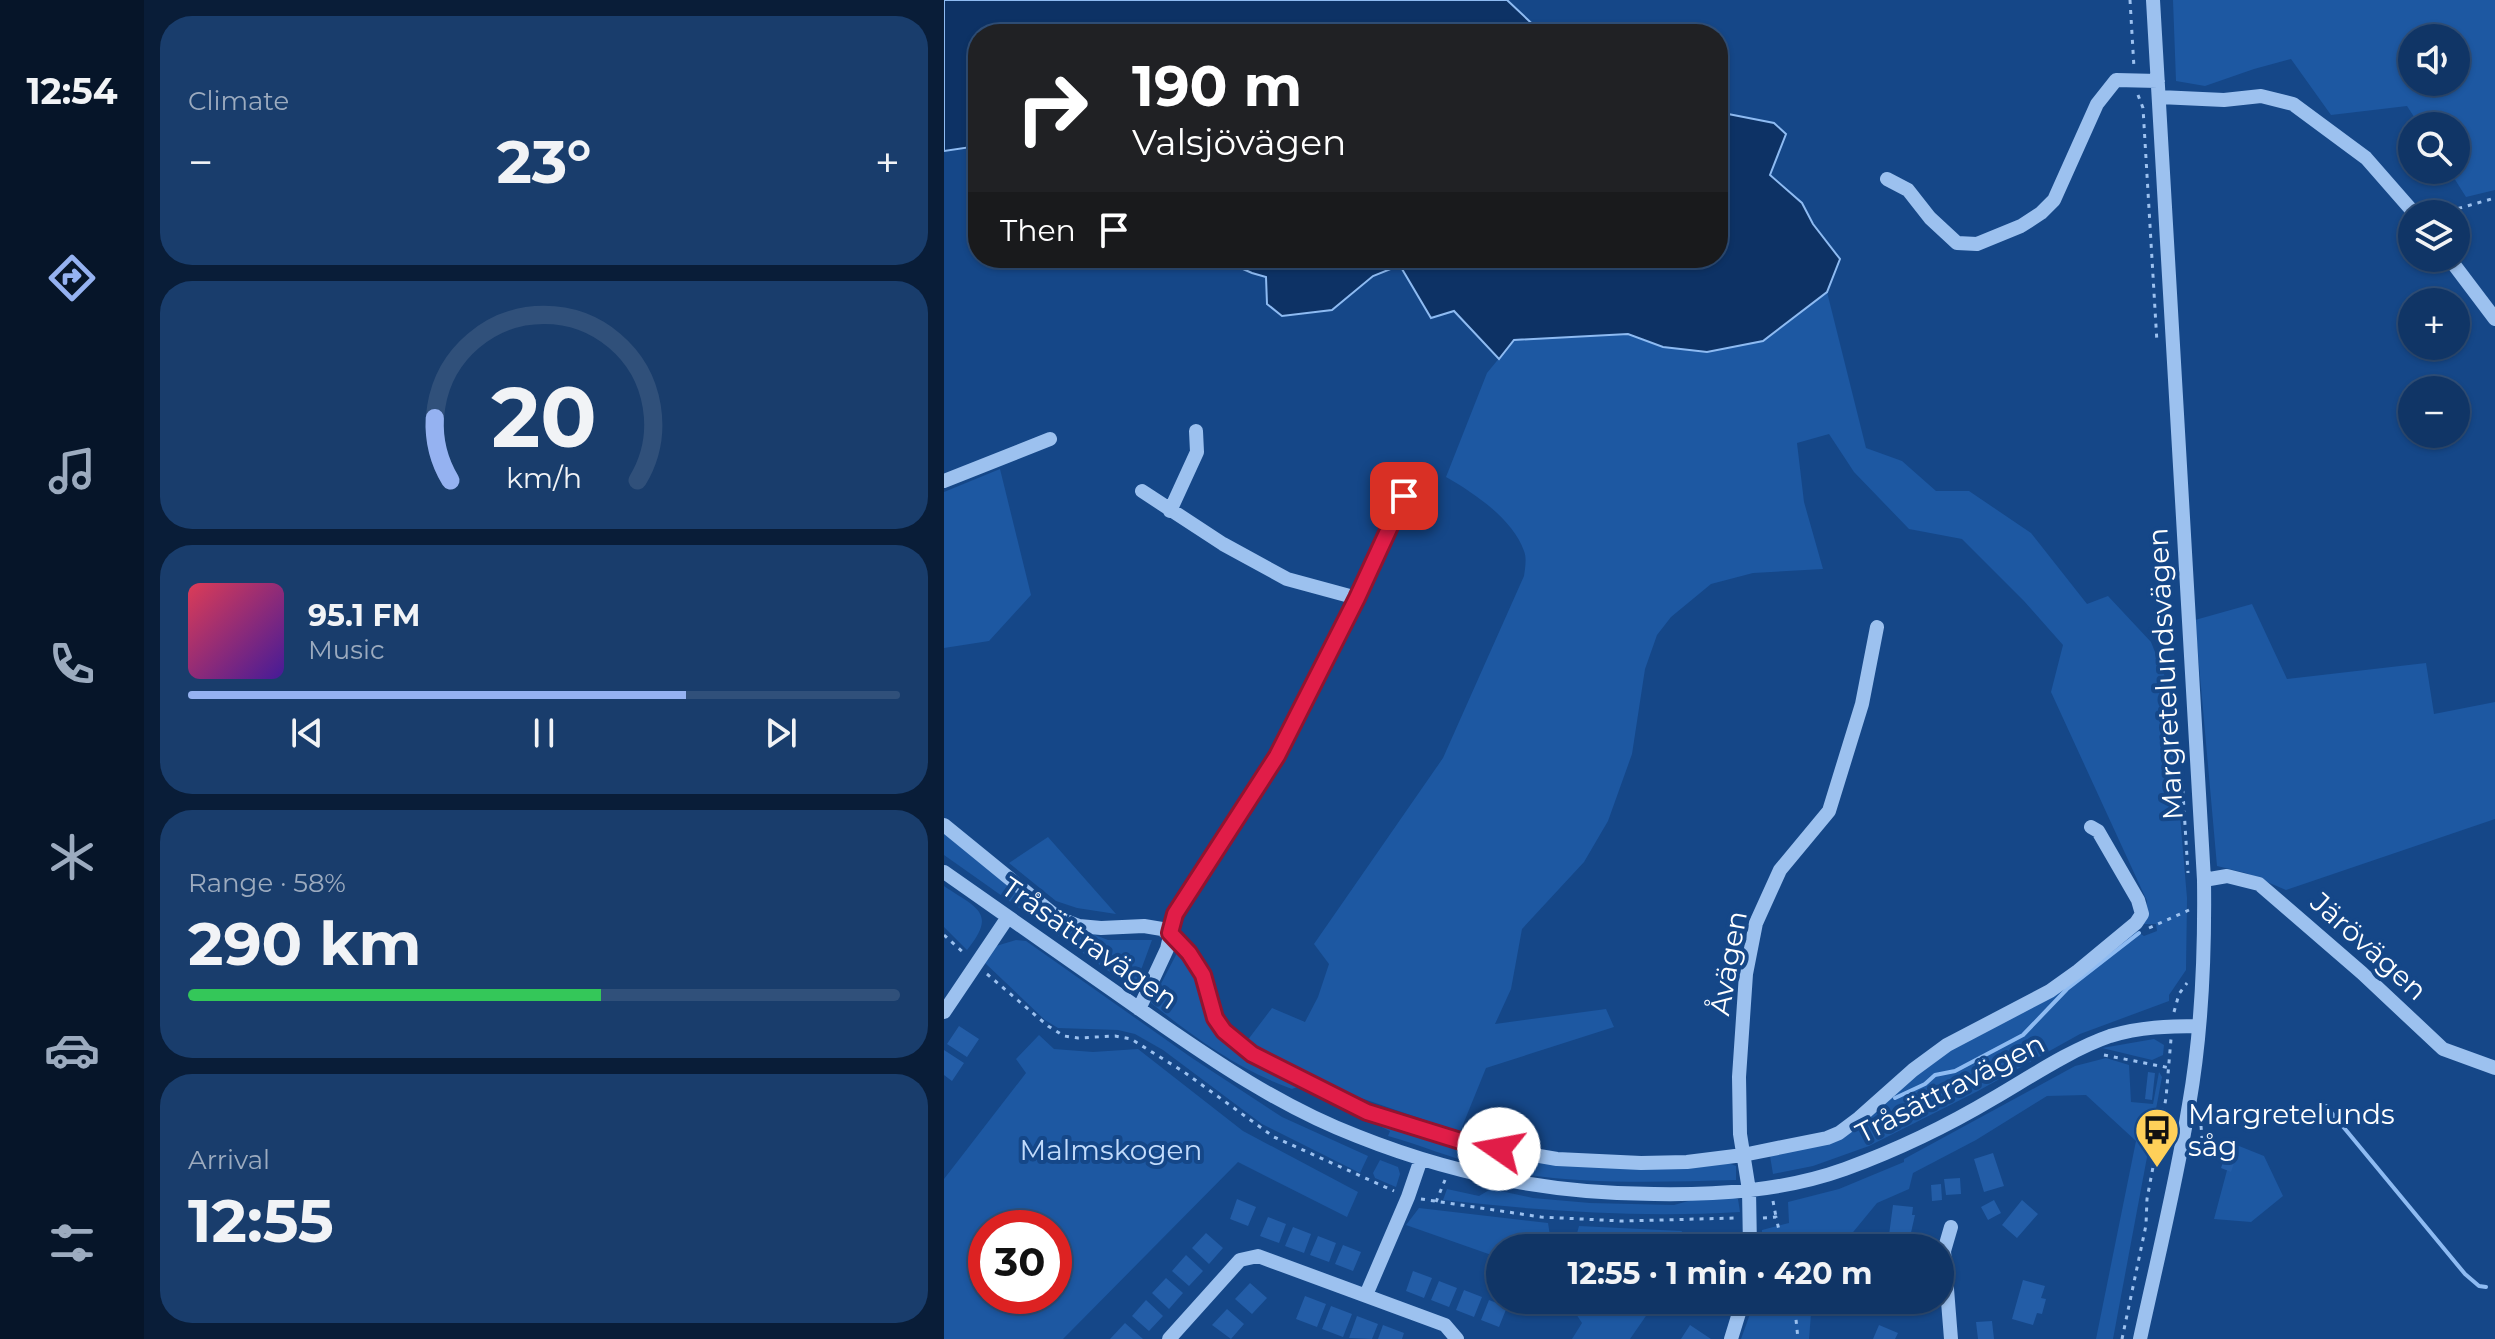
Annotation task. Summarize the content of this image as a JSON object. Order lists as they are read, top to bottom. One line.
{"streets":{"street":["Margretelundsvägen","Tråsättravägen","Järövägen","Åvägen"]},"crossings":[["Margretelundsvägen","Tråsättravägen"],["Margretelundsvägen","Järövägen"],["Tråsättravägen","Åvägen"]],"parks":["Malmskogen"],"places":{"bus stop":["Margretelunds såg"]},"page":{"tabs":"12:54","tile":["Climate",["Range · 58%","290 km"],["Arrival","12:55"]],"map_buttons":["+","−"],"turn":["190 m","Valsjövägen"],"heat":["−","23°","+"],"then":"Then","song":["95.1 FM","Music"],"limit":"30","trip":"12:55 · 1 min · 420 m","gauge":["20","km/h"]}}
